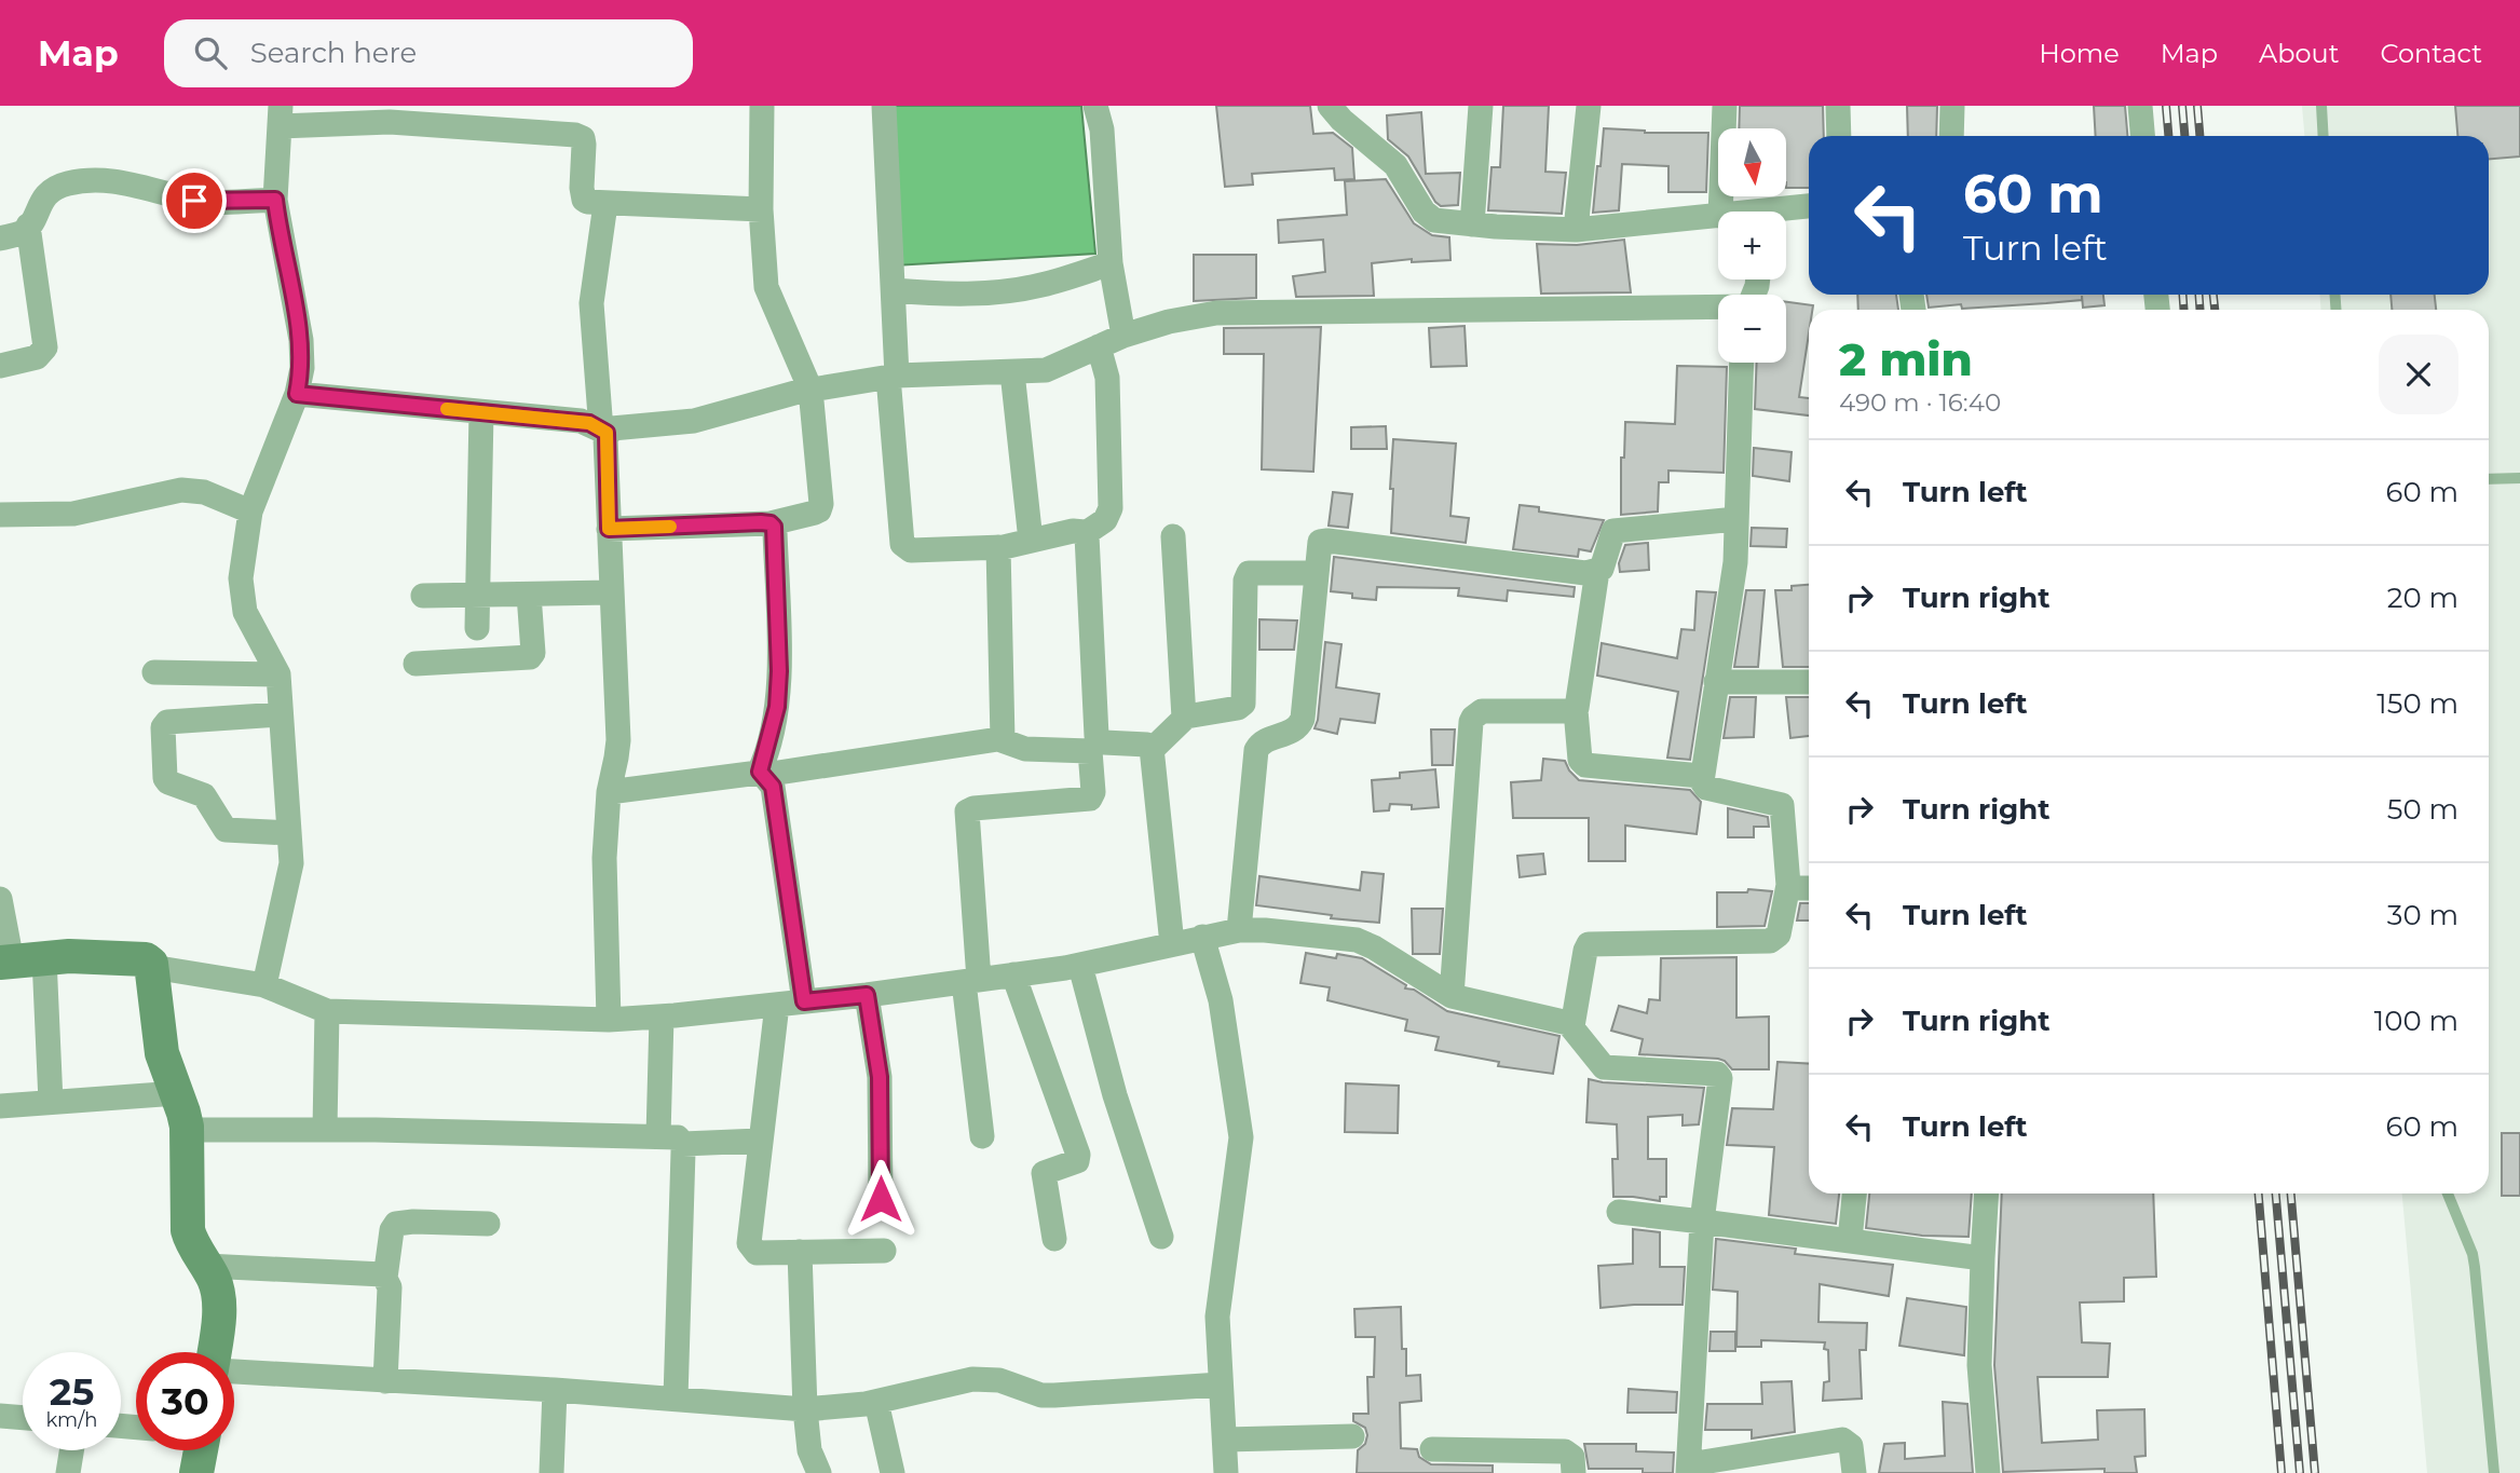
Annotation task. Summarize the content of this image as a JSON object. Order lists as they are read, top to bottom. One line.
{"north":"bottom","page":{"header":"Map","search":"Search here","nav":["Home","Map","About","Contact"],"map_buttons":["+","−"],"turn":["60 m","Turn left"],"heading":["2 min","490 m · 16:40"],"list":[{"name":"Turn left","value":"60 m"},{"name":"Turn right","value":"20 m"},{"name":"Turn left","value":"150 m"},{"name":"Turn right","value":"50 m"},{"name":"Turn left","value":"30 m"},{"name":"Turn right","value":"100 m"},{"name":"Turn left","value":"60 m"}],"speed":"25 km/h","limit":"30"}}
